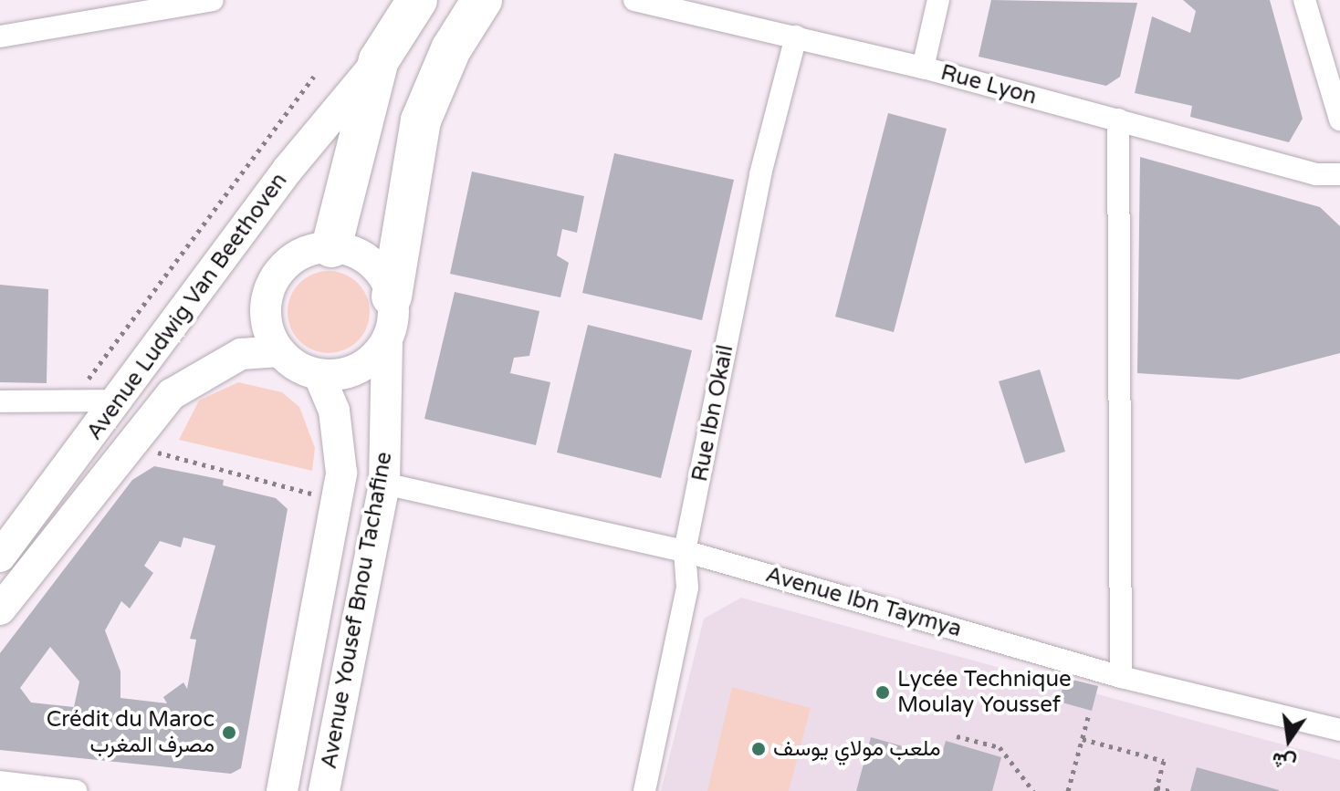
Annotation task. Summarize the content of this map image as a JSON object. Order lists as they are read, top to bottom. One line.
{"streets":{"highway":["Avenue Ludwig Van Beethoven"],"main road":["Avenue Yousef Bnou Tachafine"],"street":["Rue Lyon","Rue Ibn Okail","Avenue Ibn Taymya"]},"crossings":[["Rue Lyon","Rue Ibn Okail"],["Avenue Ludwig Van Beethoven","Avenue Yousef Bnou Tachafine"],["Rue Ibn Okail","Avenue Ibn Taymya"],["Avenue Ibn Taymya","Avenue Yousef Bnou Tachafine"]],"places":["Lycée Technique Moulay Youssef","Crédit du Maroc مصرف المغرب","ملعب مولاي يوسف"],"north":"bottom"}
